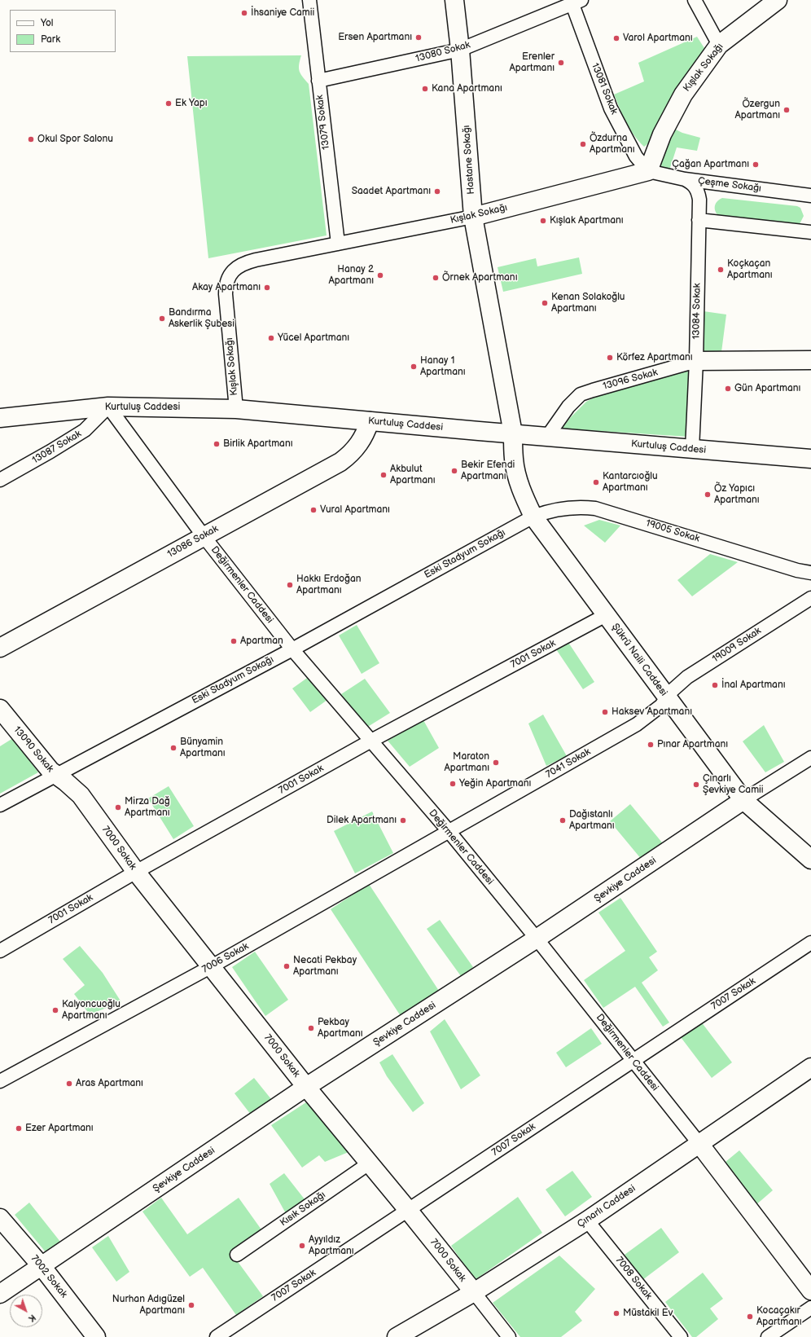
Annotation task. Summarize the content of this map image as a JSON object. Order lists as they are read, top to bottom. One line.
{"streets":{"street":["Kışlak Sokağı","Hastane Sokağı","13096 Sokak","Kurtuluş Caddesi","13086 Sokak","Değirmenler Caddesi","Şükrü Naili Caddesi","13090 Sokak","7000 Sokak","Şevkiye Caddesi","Çınarlı Caddesi","7002 Sokak"],"lane":["13080 Sokak","13081 Sokak","13079 Sokak","Çeşme Sokağı","13084 Sokak","13087 Sokak","19005 Sokak","Eski Stadyum Sokağı","19009 Sokak","7001 Sokak","7041 Sokak","7006 Sokak","7007 Sokak","Kısık Sokağı","7008 Sokak"]},"crossings":[["13080 Sokak","13081 Sokak"],["13080 Sokak","13079 Sokak"],["13080 Sokak","Hastane Sokağı"],["Kışlak Sokağı","13081 Sokak"],["Kışlak Sokağı","13079 Sokak"],["Kışlak Sokağı","Hastane Sokağı"],["Kışlak Sokağı","Çeşme Sokağı"],["Kışlak Sokağı","Kurtuluş Caddesi"],["13081 Sokak","Çeşme Sokağı"],["Hastane Sokağı","Kurtuluş Caddesi"],["Hastane Sokağı","Şükrü Naili Caddesi"],["Çeşme Sokağı","13084 Sokak"],["13084 Sokak","13096 Sokak"],["13084 Sokak","Kurtuluş Caddesi"],["13096 Sokak","Kurtuluş Caddesi"],["Kurtuluş Caddesi","13087 Sokak"],["Kurtuluş Caddesi","13086 Sokak"],["Kurtuluş Caddesi","Değirmenler Caddesi"],["Kurtuluş Caddesi","Şükrü Naili Caddesi"],["13087 Sokak","Değirmenler Caddesi"],["19005 Sokak","Eski Stadyum Sokağı"],["19005 Sokak","Şükrü Naili Caddesi"],["13086 Sokak","Değirmenler Caddesi"],["Eski Stadyum Sokağı","Değirmenler Caddesi"],["Eski Stadyum Sokağı","Şükrü Naili Caddesi"],["Eski Stadyum Sokağı","13090 Sokak"],["Eski Stadyum Sokağı","7000 Sokak"],["Değirmenler Caddesi","7001 Sokak"],["Değirmenler Caddesi","7041 Sokak"],["Değirmenler Caddesi","Şevkiye Caddesi"],["Değirmenler Caddesi","7006 Sokak"],["Değirmenler Caddesi","7007 Sokak"],["Değirmenler Caddesi","Çınarlı Caddesi"],["19009 Sokak","Şükrü Naili Caddesi"],["19009 Sokak","7041 Sokak"],["7001 Sokak","Şükrü Naili Caddesi"],["7001 Sokak","7000 Sokak"],["Şükrü Naili Caddesi","7041 Sokak"],["Şükrü Naili Caddesi","Şevkiye Caddesi"],["13090 Sokak","7000 Sokak"],["7041 Sokak","7006 Sokak"],["7000 Sokak","Şevkiye Caddesi"],["7000 Sokak","7006 Sokak"],["7000 Sokak","7007 Sokak"],["7000 Sokak","Çınarlı Caddesi"],["7000 Sokak","Kısık Sokağı"],["Şevkiye Caddesi","7002 Sokak"],["Çınarlı Caddesi","7008 Sokak"]],"places":["İhsaniye Camii","Ersen Apartmanı","Varol Apartmanı","Erenler Apartmanı","Kana Apartmanı","Ek Yapı","Özergun Apartmanı","Okul Spor Salonu","Özdurna Apartmanı","Çağan Apartmanı","Saadet Apartmanı","Kışlak Apartmanı","Koçkaçan Apartmanı","Hanay 2 Apartmanı","Örnek Apartmanı","Akay Apartmanı","Kenan Solakoğlu Apartmanı","Bandırma Askerlik Şubesi","Yücel Apartmanı","Körfez Apartmanı","Hanay 1 Apartmanı","Gün Apartmanı","Birlik Apartmanı","Bekir Efendi Apartmanı","Akbulut Apartmanı","Kantarcıoğlu Apartmanı","Öz Yapıcı Apartmanı","Vural Apartmanı","Hakkı Erdoğan Apartmanı","Apartman","İnal Apartmanı","Haksev Apartmanı","Pınar Apartmanı","Bünyamin Apartmanı","Maraton Apartmanı","Yeğin Apartmanı","Çınarlı Şevkiye Camii","Mirza Dağ Apartmanı","Dilek Apartmanı","Dağıstanlı Apartmanı","Necati Pekbay Apartmanı","Kalyoncuoğlu Apartmanı","Pekbay Apartmanı","Aras Apartmanı","Ezer Apartmanı","Ayyıldız Apartmanı","Nurhan Adıgüzel Apartmanı","Müstakil Ev","Kocaçakır Apartmanı"],"legend":["Yol","Park"],"north":"bottom right"}
